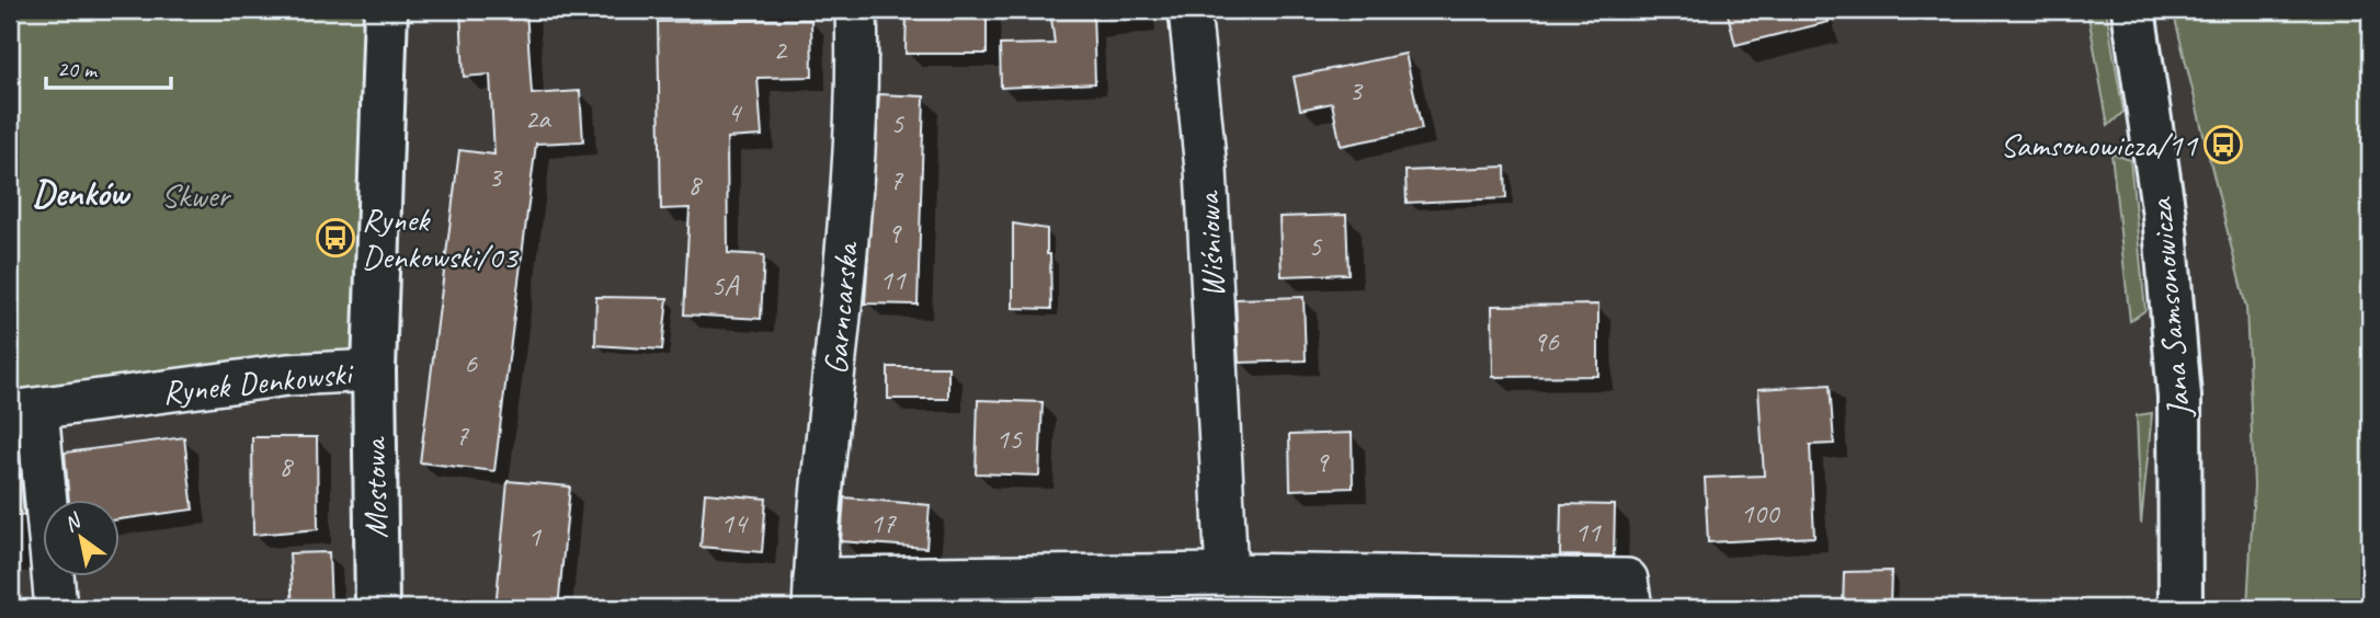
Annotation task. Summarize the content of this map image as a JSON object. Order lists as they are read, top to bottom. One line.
{"streets":{"street":["Wiśniowa","Jana Samsonowicza","Garncarska","Rynek Denkowski","Mostowa"]},"crossings":[["Rynek Denkowski","Mostowa"]],"districts":["Denków"],"parks":["Skwer"],"places":{"bus stop":["Samsonowicza/11","Rynek Denkowski/03"]},"house_numbers":["2","3","4","2a","5","3","7","8","9","5","11","5A","96","6","7","15","9","8","100","14","17","11","1"],"scale_bar":"20 m","north":"top left"}
